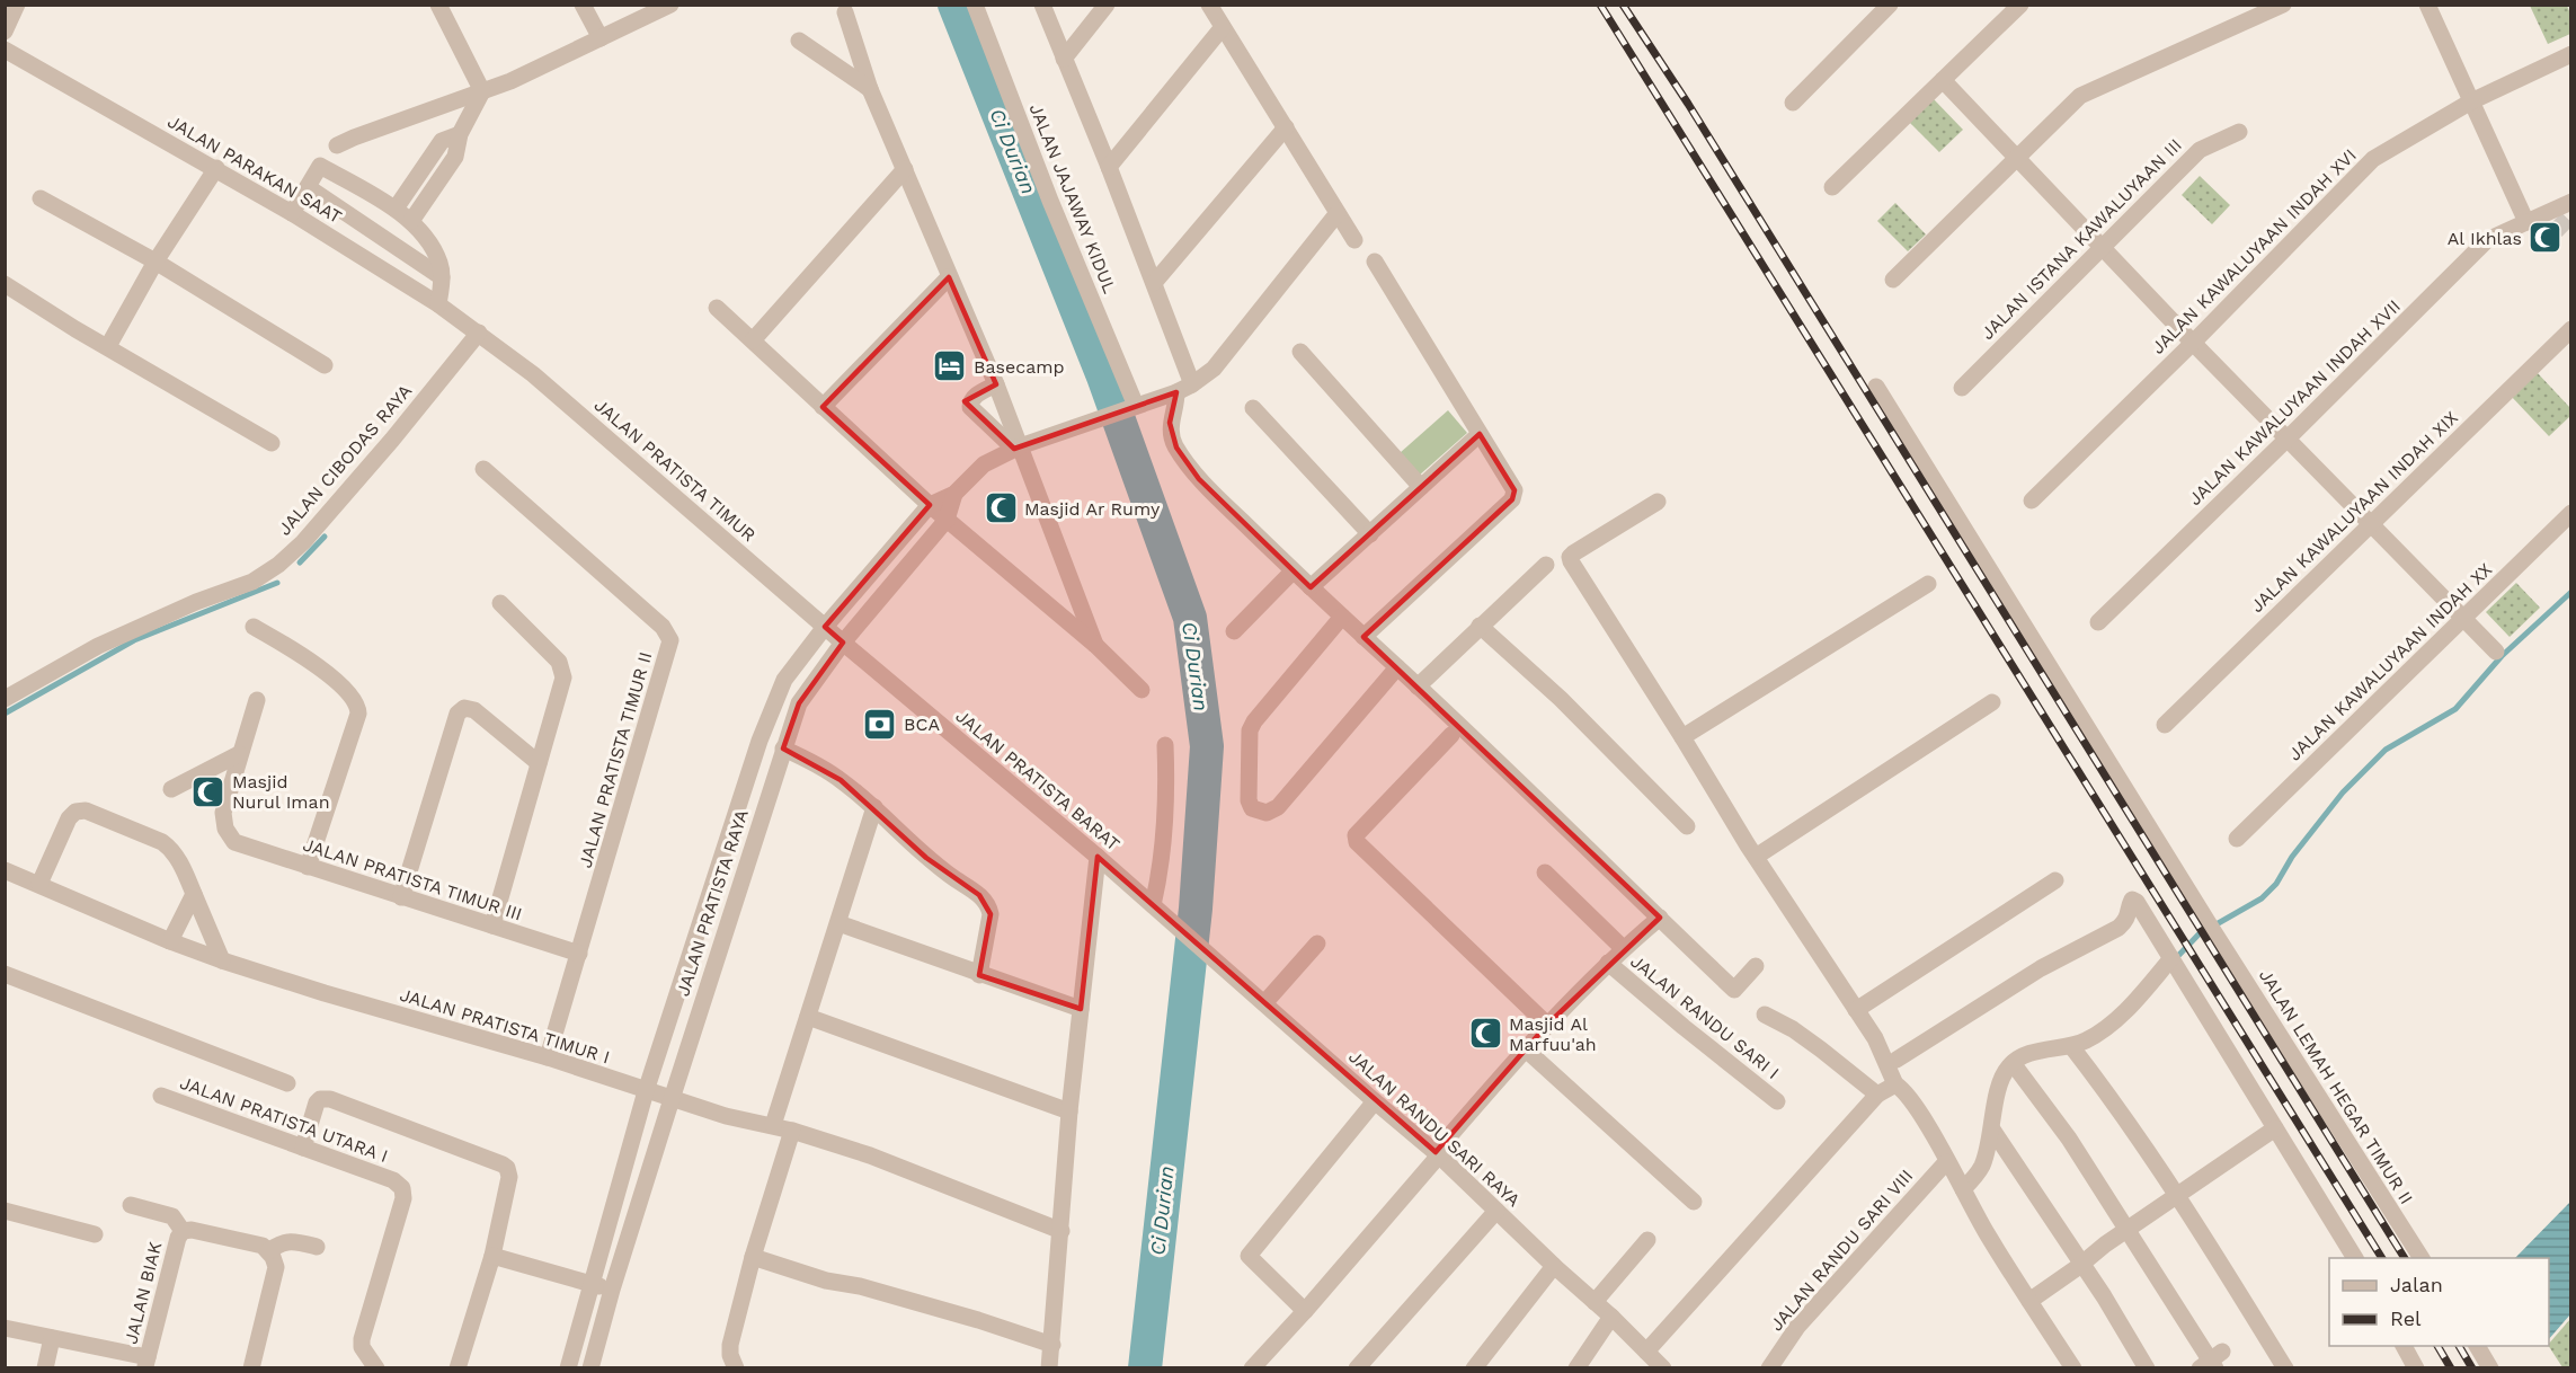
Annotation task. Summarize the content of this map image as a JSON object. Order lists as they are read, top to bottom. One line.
{"streets":{"street":["JALAN PARAKAN SAAT","JALAN JAJAWAY KIDUL","JALAN ISTANA KAWALUYAAN III","JALAN KAWALUYAAN INDAH XVI","JALAN KAWALUYAAN INDAH XVII","JALAN CIBODAS RAYA","JALAN PRATISTA TIMUR","JALAN KAWALUYAAN INDAH XIX","JALAN KAWALUYAAN INDAH XX","JALAN PRATISTA TIMUR II","JALAN PRATISTA BARAT","JALAN PRATISTA TIMUR III","JALAN PRATISTA RAYA","JALAN RANDU SARI I","JALAN PRATISTA TIMUR I","JALAN LEMAH HEGAR TIMUR II","JALAN PRATISTA UTARA I","JALAN RANDU SARI RAYA","JALAN RANDU SARI VIII","JALAN BIAK"]},"crossings":[["JALAN PARAKAN SAAT","JALAN CIBODAS RAYA"],["JALAN PARAKAN SAAT","JALAN PRATISTA TIMUR"],["JALAN CIBODAS RAYA","JALAN PRATISTA TIMUR"],["JALAN PRATISTA TIMUR","JALAN PRATISTA BARAT"],["JALAN PRATISTA TIMUR","JALAN PRATISTA RAYA"],["JALAN PRATISTA TIMUR II","JALAN PRATISTA TIMUR III"],["JALAN PRATISTA TIMUR II","JALAN PRATISTA TIMUR I"],["JALAN PRATISTA BARAT","JALAN PRATISTA RAYA"],["JALAN PRATISTA BARAT","JALAN RANDU SARI RAYA"],["JALAN PRATISTA RAYA","JALAN PRATISTA TIMUR I"]],"water":["Ci Durian"],"places":{"mosque":["Al Ikhlas","Masjid Ar Rumy","Masjid Nurul Iman","Masjid Al Marfuu'ah"],"hotel":["Basecamp"],"bank":["BCA"]},"legend":["Jalan","Rel"]}
